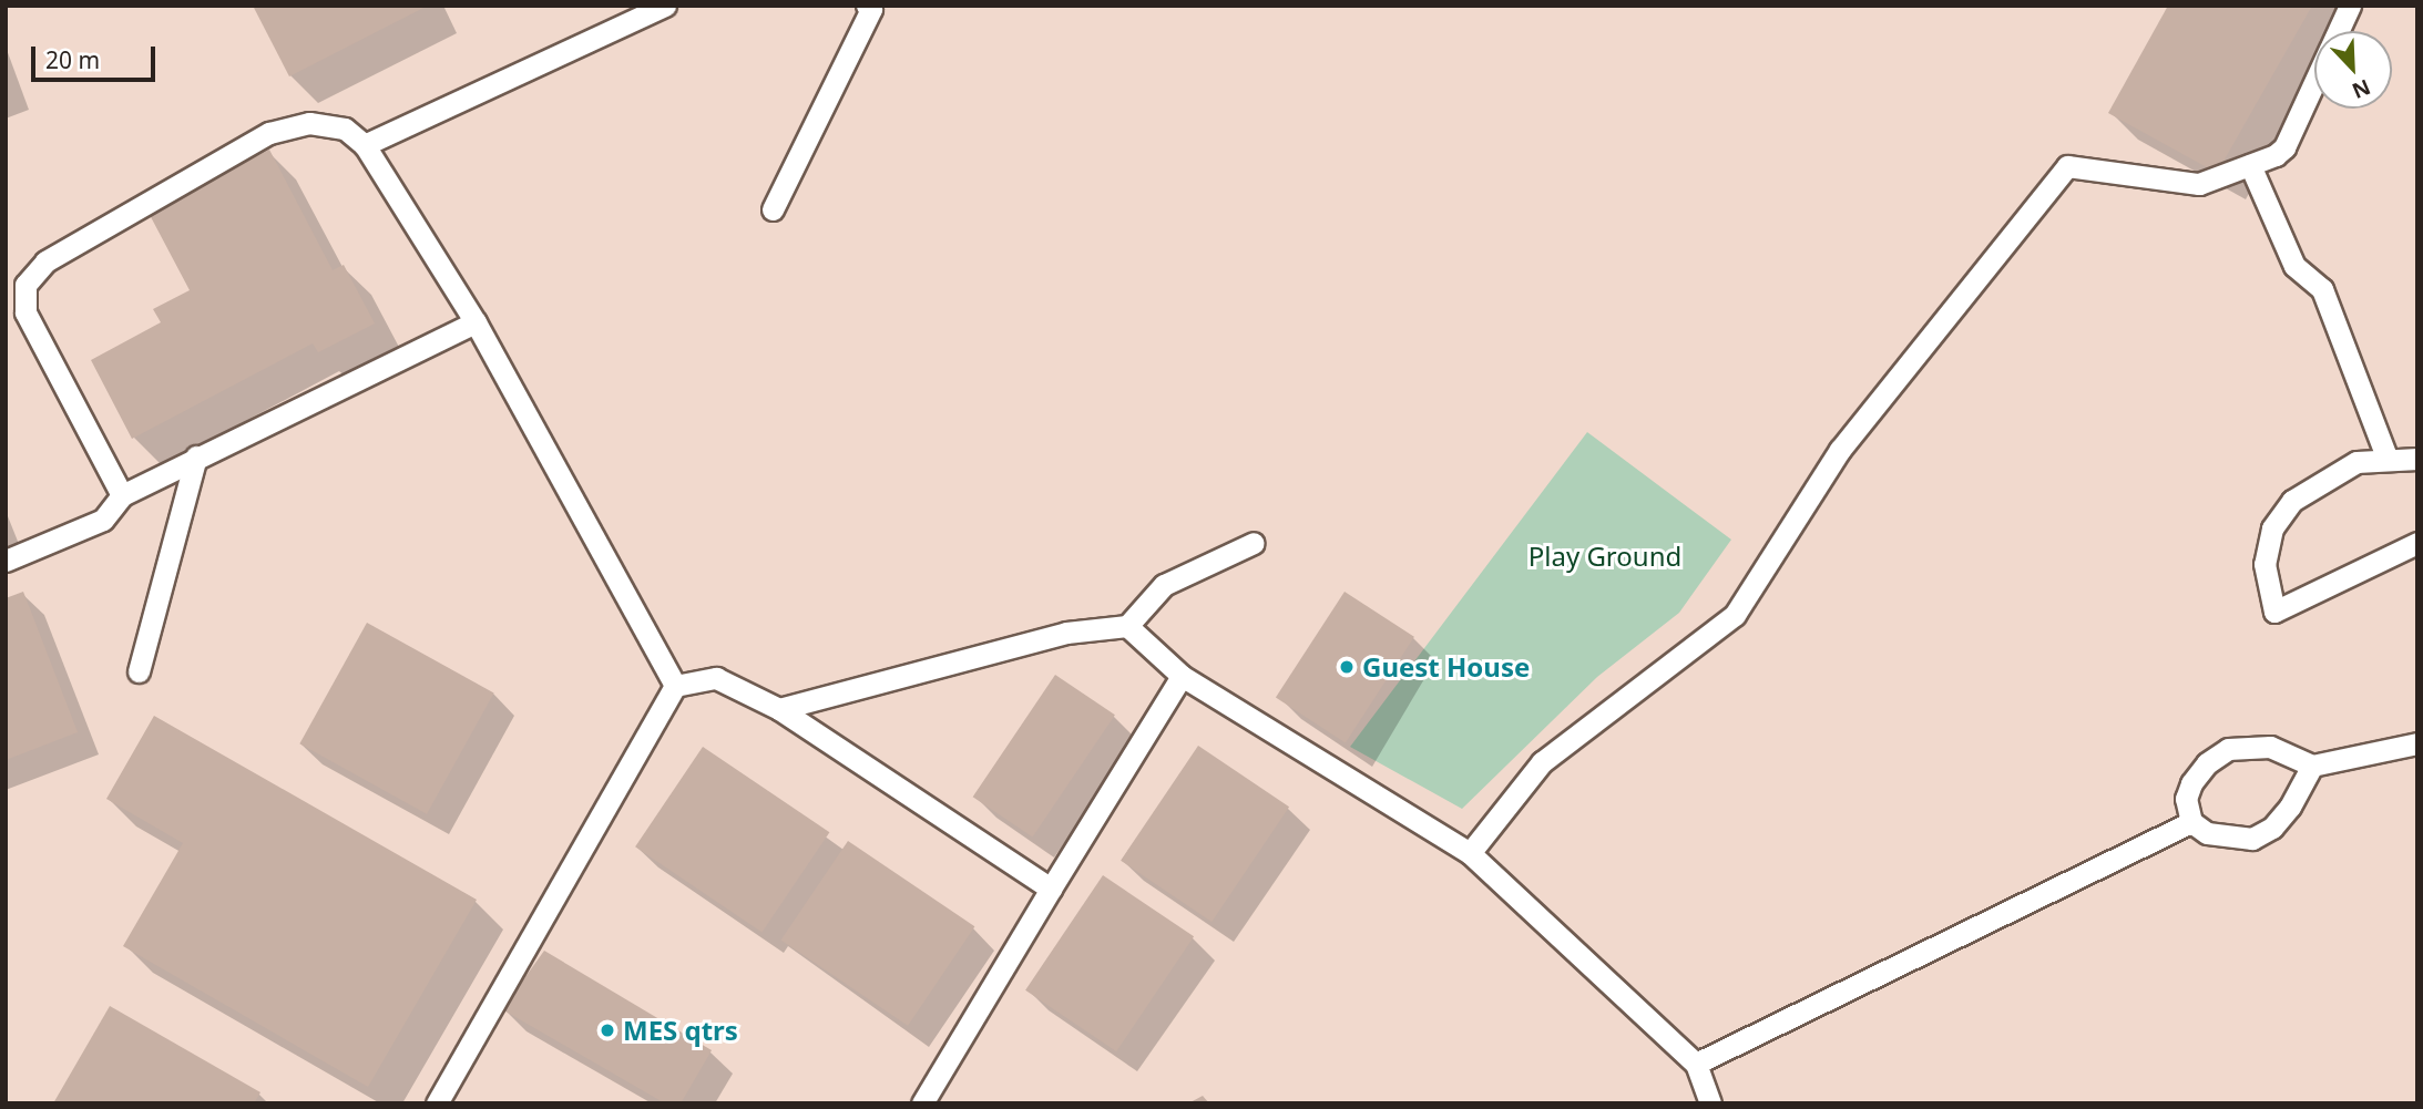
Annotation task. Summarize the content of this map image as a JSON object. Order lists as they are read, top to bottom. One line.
{"parks":["Play Ground"],"places":["Guest House","MES qtrs"],"scale_bar":"20 m","north":"bottom right"}
